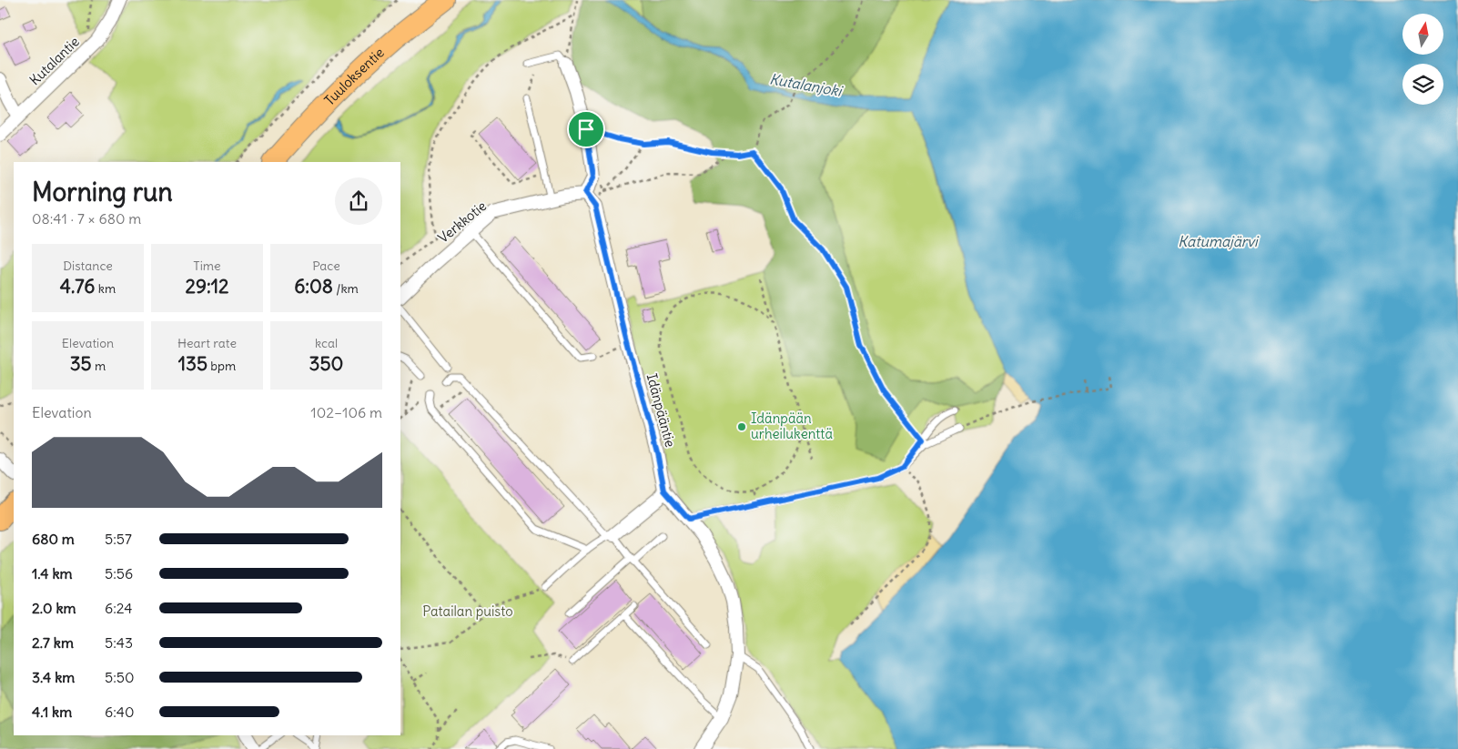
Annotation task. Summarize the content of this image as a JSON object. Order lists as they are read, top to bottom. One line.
{"streets":{"highway":["Tuuloksentie"],"street":["Kutalantie","Verkkotie","Idänpääntie"]},"crossings":[["Verkkotie","Idänpääntie"]],"water":["Kutalanjoki","Katumajärvi"],"parks":["Patailan puisto"],"places":["Idänpään urheilukenttä"],"north":"top","page":{"heading":["Morning run","08:41 · 7 × 680 m"],"stats":[["Distance","4.76 km"],["Time","29:12"],["Pace","6:08 /km"],["Elevation","35 m"],["Heart rate","135 bpm"],["kcal","350"]],"chart":["Elevation","102–106 m"],"list":[{"name":"680 m","note":"5:57"},{"name":"1.4 km","note":"5:56"},{"name":"2.0 km","note":"6:24"},{"name":"2.7 km","note":"5:43"},{"name":"3.4 km","note":"5:50"},{"name":"4.1 km","note":"6:40"}]}}
